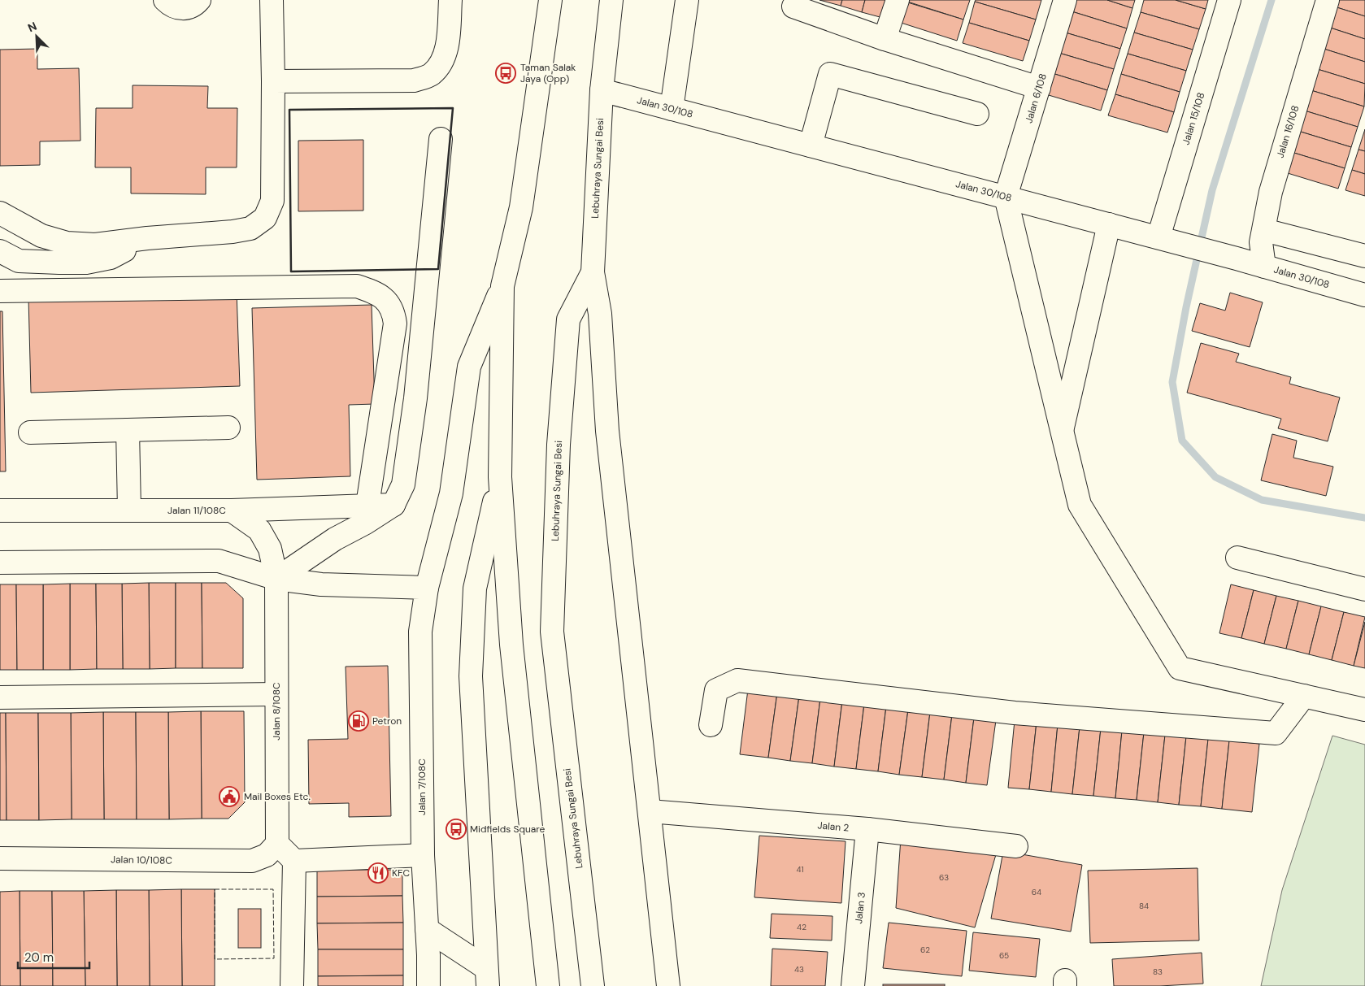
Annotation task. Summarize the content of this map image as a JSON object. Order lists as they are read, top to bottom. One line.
{"streets":{"main road":["Jalan 6/108","Jalan 30/108","Jalan 15/108","Jalan 16/108","Lebuhraya Sungai Besi","Jalan 11/108C","Jalan 8/108C","Jalan 7/108C","Jalan 2","Jalan 10/108C","Jalan 3"]},"crossings":[["Jalan 6/108","Jalan 30/108"],["Jalan 30/108","Jalan 15/108"],["Jalan 30/108","Jalan 16/108"],["Jalan 30/108","Lebuhraya Sungai Besi"],["Jalan 11/108C","Jalan 8/108C"],["Jalan 8/108C","Jalan 10/108C"],["Jalan 2","Jalan 3"]],"places":{"bus stop":["Taman Salak Jaya (Opp)","Midfields Square"],"fuel station":["Petron"],"public building":["Mail Boxes Etc."],"restaurant":["KFC"]},"house_numbers":["41","63","64","84","42","62","65","43","83"],"scale_bar":"20 m","north":"top left"}
